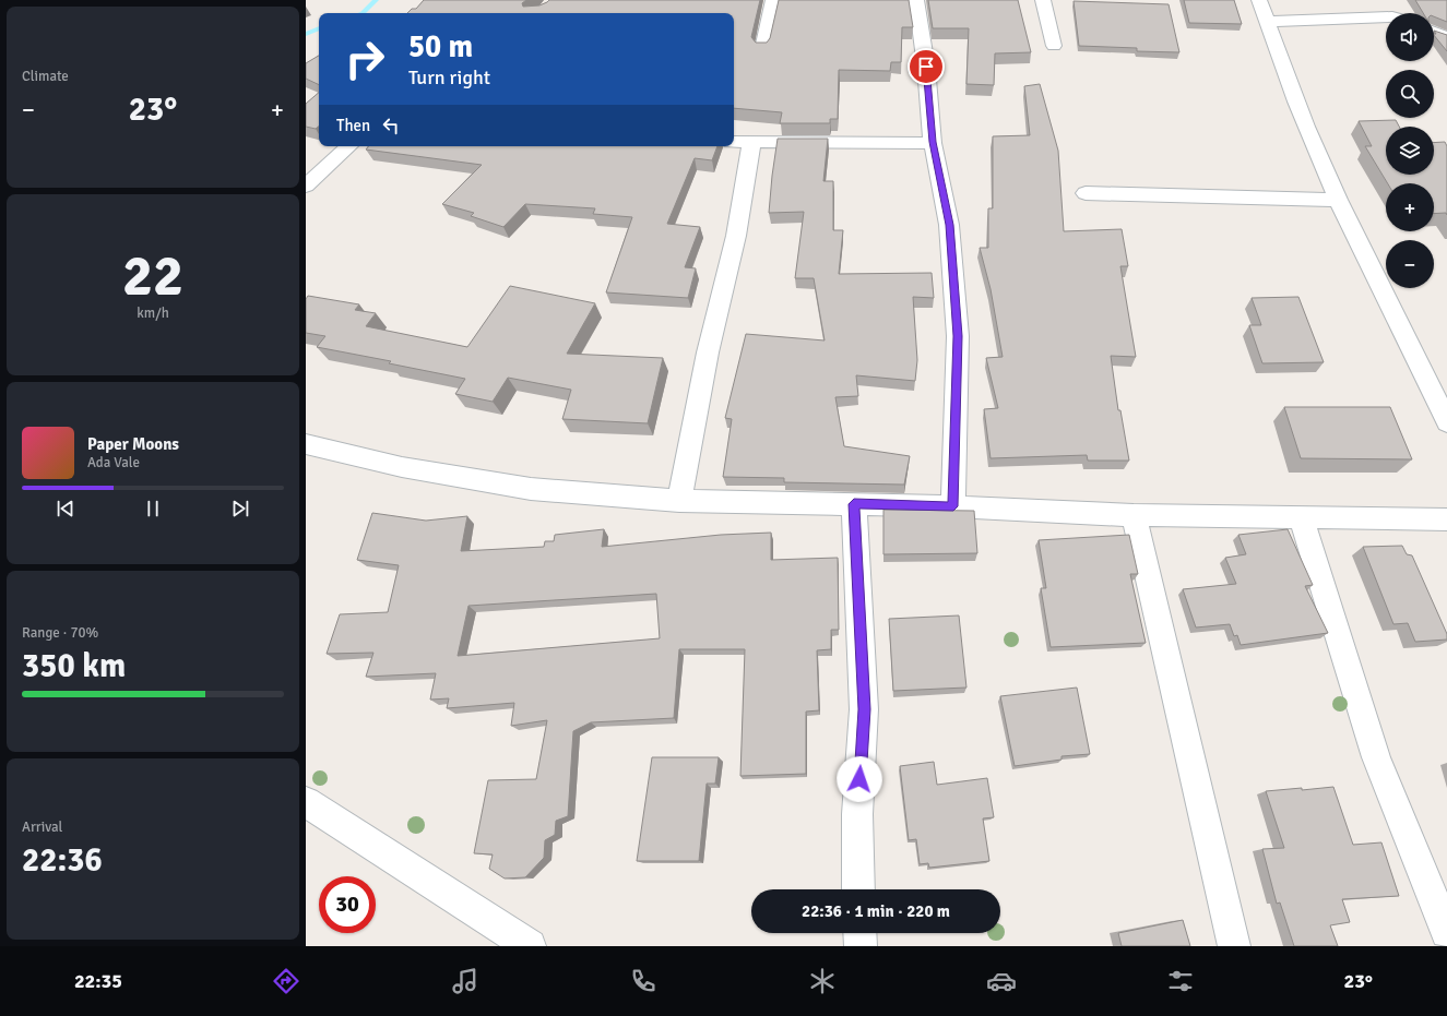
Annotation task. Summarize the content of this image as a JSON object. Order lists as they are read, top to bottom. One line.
{"page":{"tile":["Climate",["22","km/h"],["Range · 70%","350 km"],["Arrival","22:36"]],"map_buttons":["+","−"],"turn":["50 m","Turn right"],"heat":["−","23°","+"],"then":"Then","song":["Paper Moons","Ada Vale"],"limit":"30","trip":"22:36 · 1 min · 220 m","tabs":["22:35","23°"]}}
